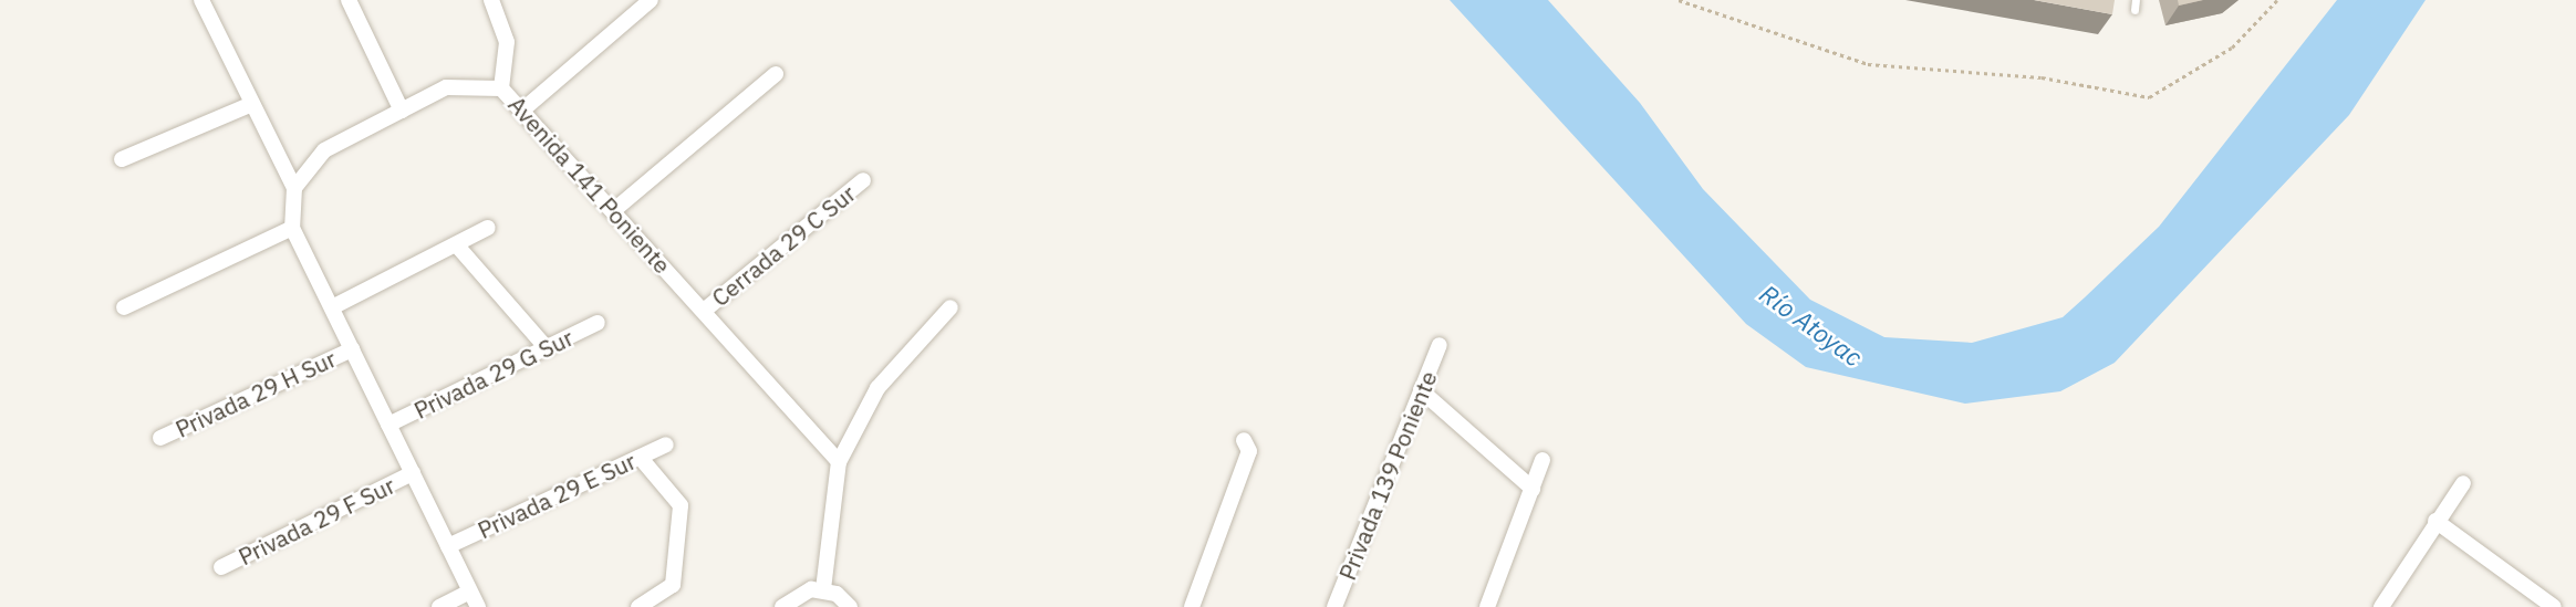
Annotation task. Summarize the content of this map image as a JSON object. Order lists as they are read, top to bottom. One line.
{"streets":{"street":["Avenida 141 Poniente","Cerrada 29 C Sur","Privada 29 G Sur","Privada 29 H Sur","Privada 139 Poniente","Privada 29 E Sur","Privada 29 F Sur"]},"crossings":[["Avenida 141 Poniente","Cerrada 29 C Sur"]],"water":["Río Atoyac"]}
